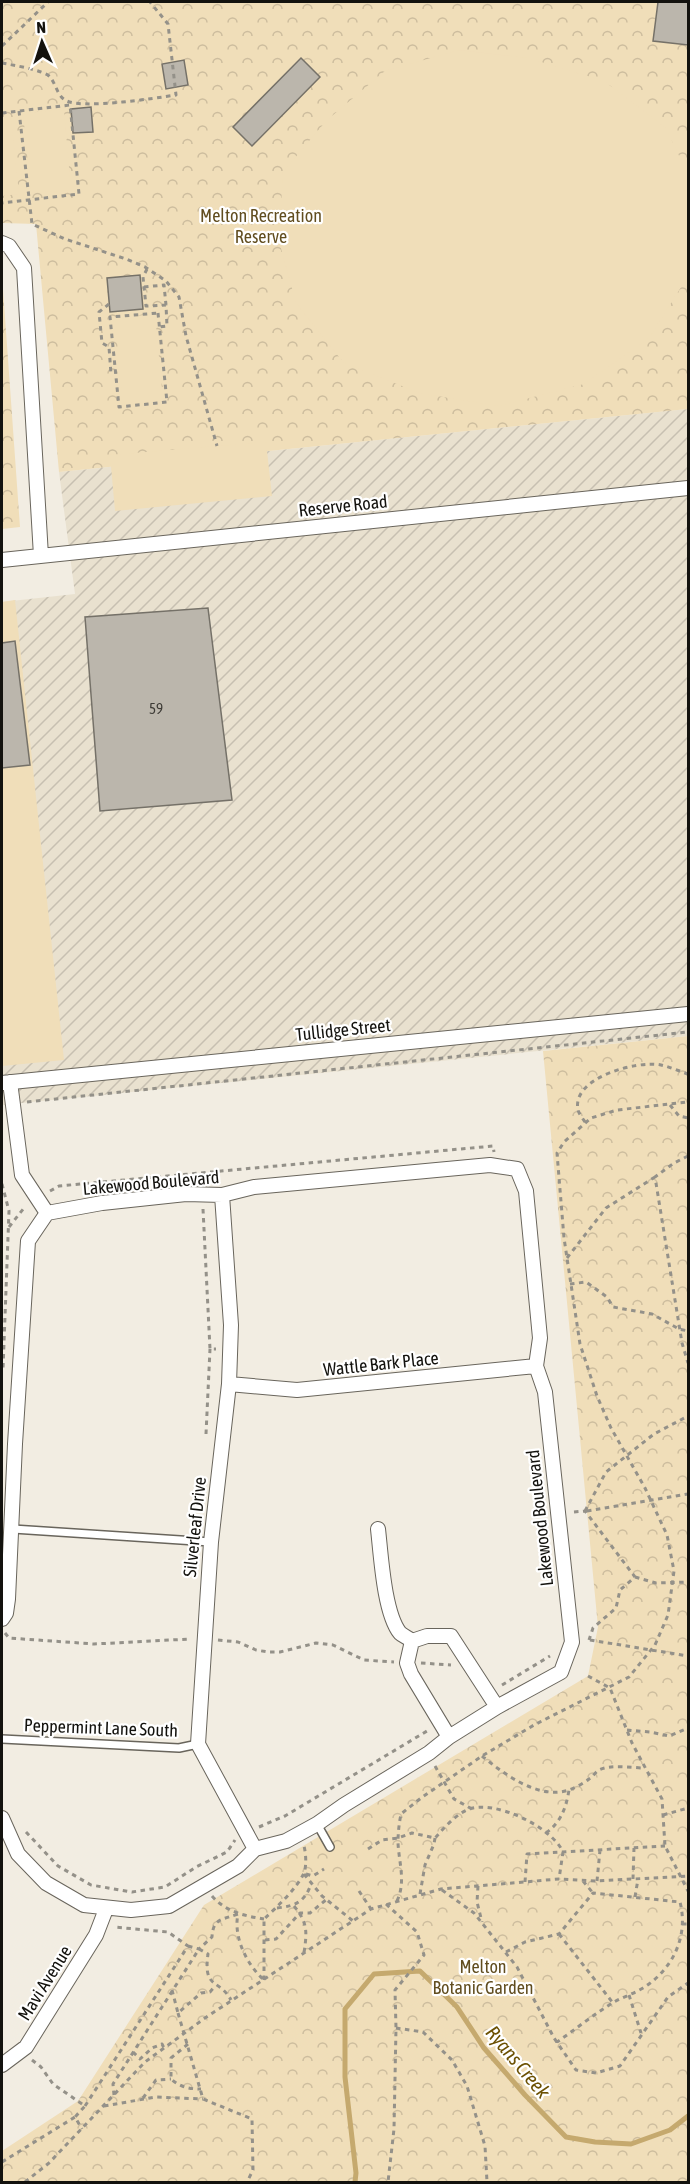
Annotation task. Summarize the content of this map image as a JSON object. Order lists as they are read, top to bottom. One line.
{"streets":{"street":["Reserve Road","Tullidge Street","Lakewood Boulevard","Wattle Bark Place","Silverleaf Drive","Mavi Avenue"],"lane":["Peppermint Lane South"]},"crossings":[["Lakewood Boulevard","Wattle Bark Place"],["Lakewood Boulevard","Silverleaf Drive"],["Lakewood Boulevard","Mavi Avenue"],["Wattle Bark Place","Silverleaf Drive"],["Silverleaf Drive","Peppermint Lane South"]],"water":["Ryans Creek"],"parks":["Melton Recreation Reserve","Melton Botanic Garden"],"house_numbers":["59"],"north":"top"}
